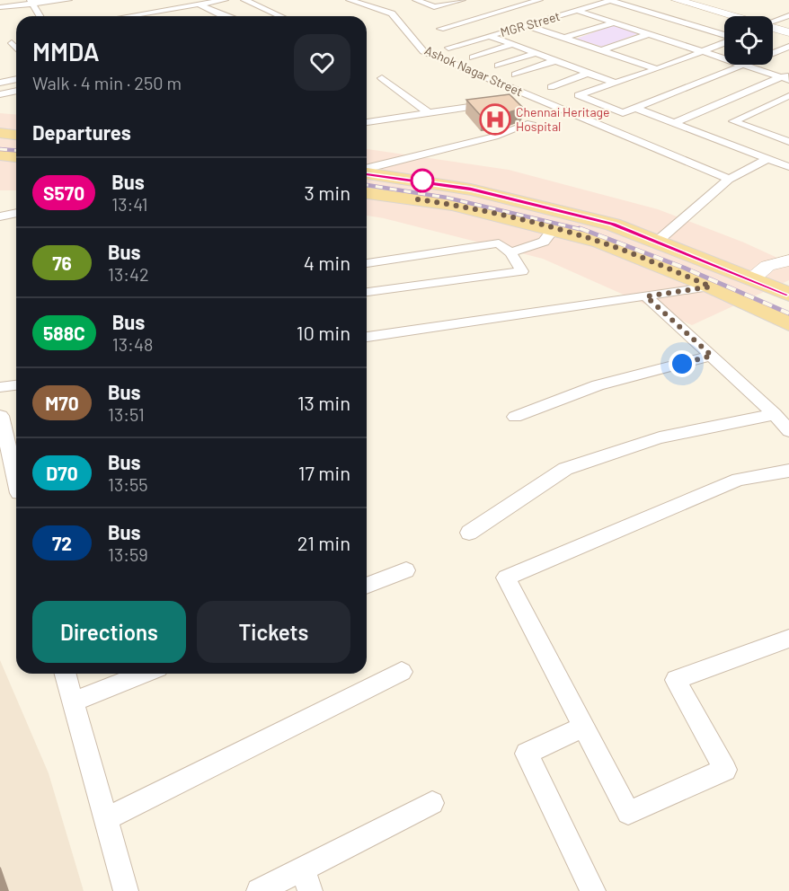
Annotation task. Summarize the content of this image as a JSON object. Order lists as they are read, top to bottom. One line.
{"streets":{"street":["MGR Street","Ashok Nagar Street"]},"places":{"hospital":["Chennai Heritage Hospital"]},"lines":["bus line S570"],"page":{"heading":[["MMDA","Walk · 4 min · 250 m"],"Departures"],"list":[{"mark":"S570","name":"Bus","note":"13:41","value":"3 min"},{"mark":"76","name":"Bus","note":"13:42","value":"4 min"},{"mark":"588C","name":"Bus","note":"13:48","value":"10 min"},{"mark":"M70","name":"Bus","note":"13:51","value":"13 min"},{"mark":"D70","name":"Bus","note":"13:55","value":"17 min"},{"mark":"72","name":"Bus","note":"13:59","value":"21 min"}],"buttons":["Directions","Tickets"]}}
